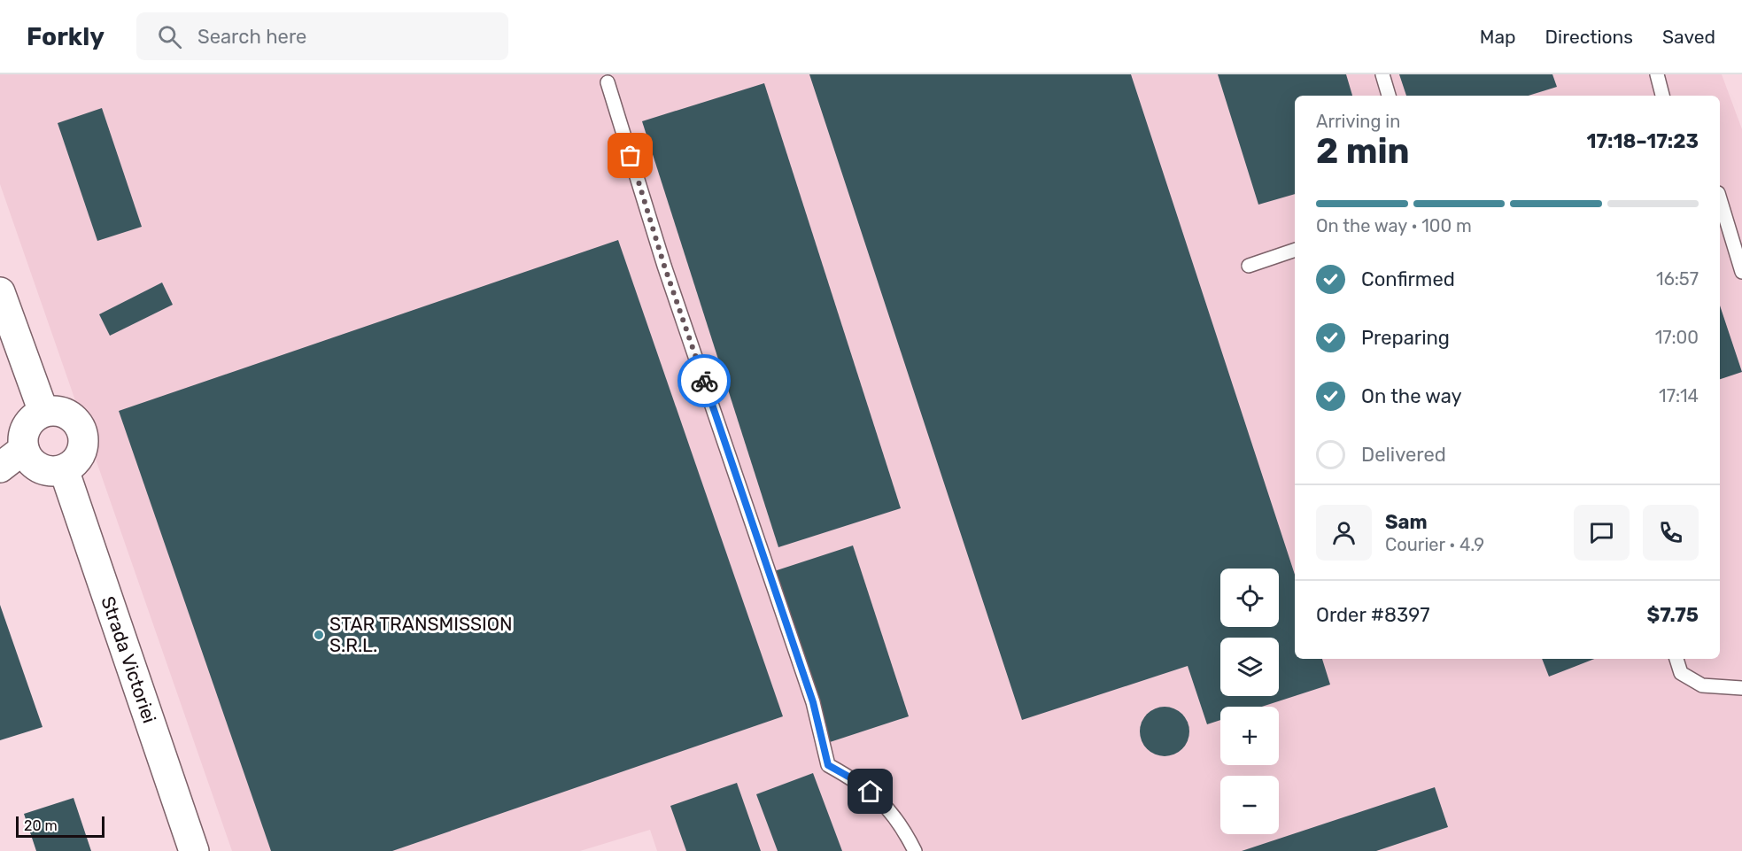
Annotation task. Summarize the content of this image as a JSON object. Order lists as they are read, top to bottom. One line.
{"streets":{"main road":["Strada Victoriei"]},"places":["STAR TRANSMISSION S.R.L."],"scale_bar":"20 m","page":{"header":"Forkly","search":"Search here","nav":["Map","Directions","Saved"],"heading":["2 min","Arriving in","17:18–17:23"],"panel":["Sam","Courier · 4.9","Order #8397","$7.75"],"bar":"On the way · 100 m","list":[["Confirmed","16:57"],["Preparing","17:00"],["On the way","17:14"],"Delivered"],"map_buttons":["+","−"],"scale":"20 m"}}
